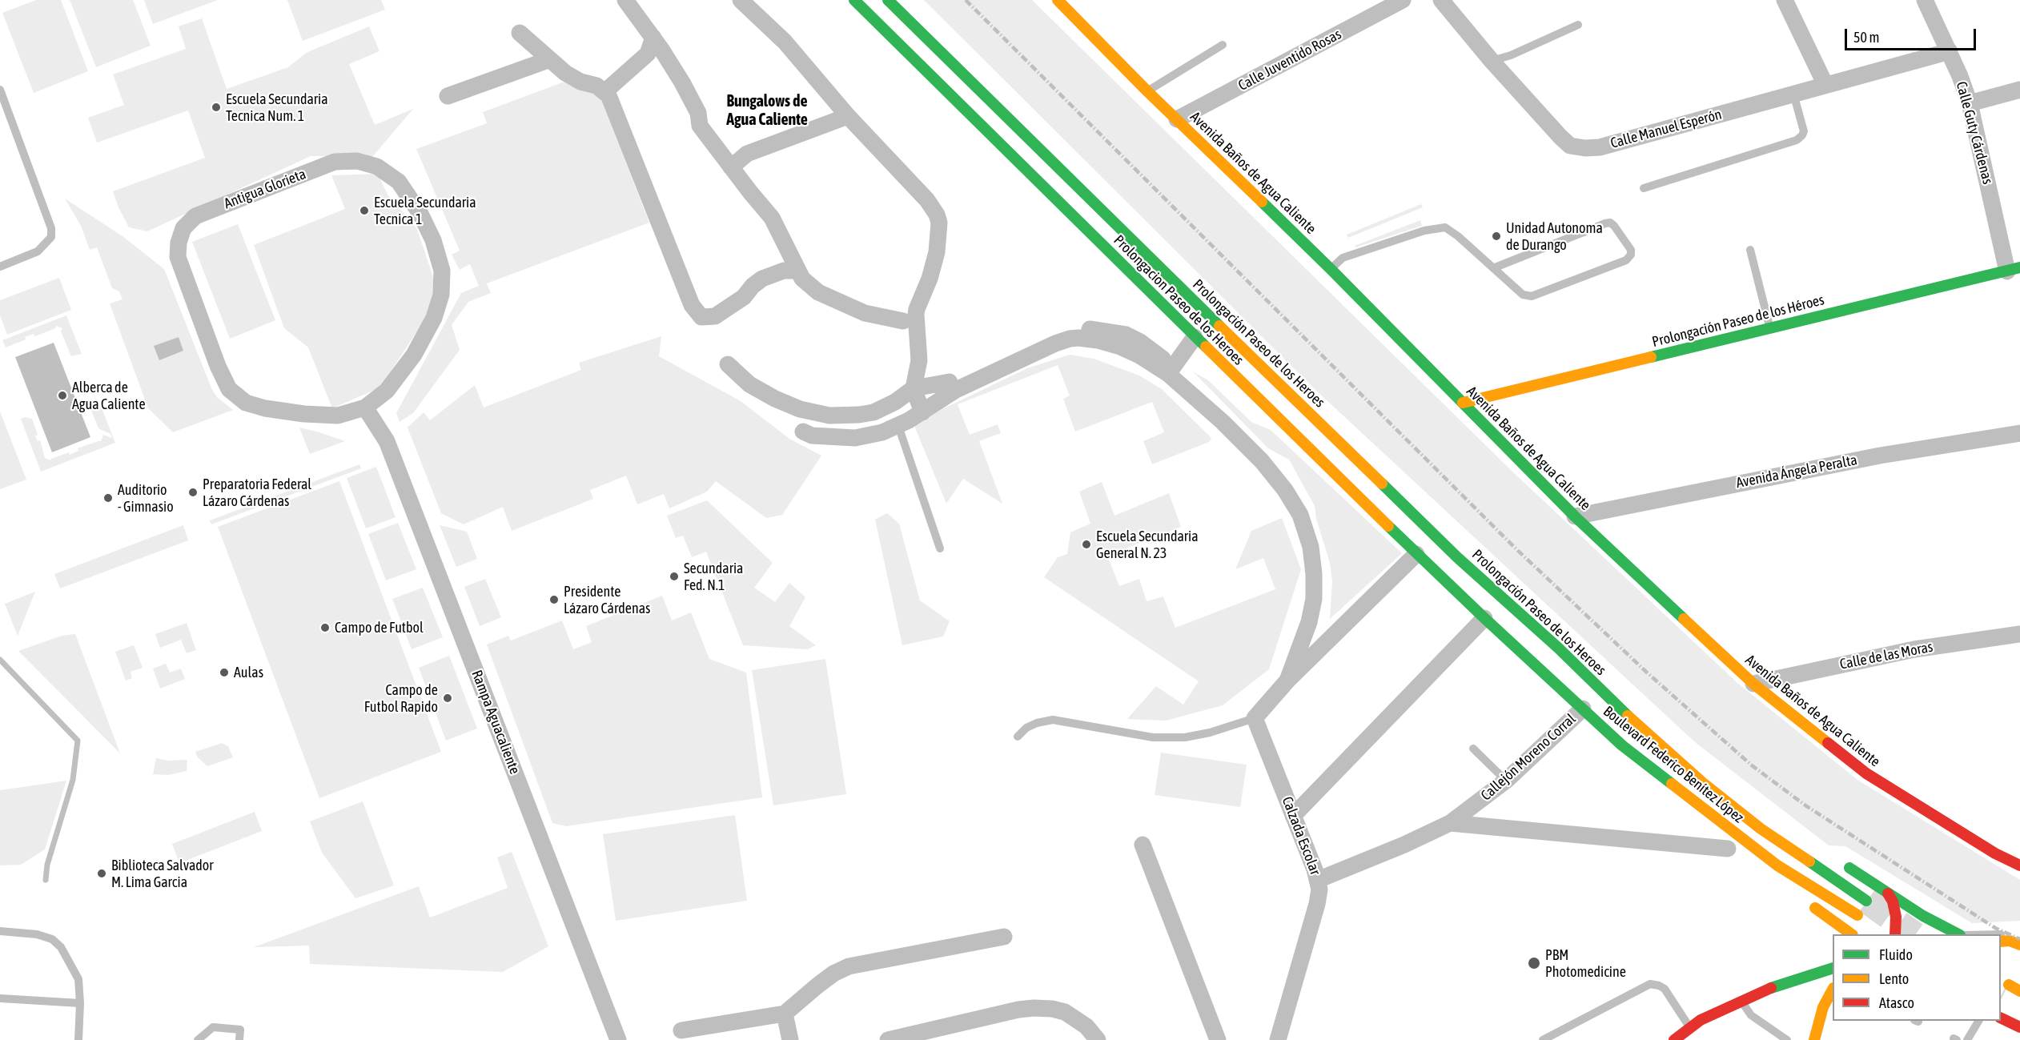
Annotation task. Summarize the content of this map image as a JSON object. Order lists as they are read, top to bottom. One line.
{"streets":{"main road":["Avenida Baños de Agua Caliente","Prolongacion Paseo de los Heroes","Prolongación Paseo de los Héroes","Prolongación Paseo de los Heroes","Boulevard Federico Benítez López"],"street":["Calle Juventido Rosas","Calle Manuel Esperón","Calle Guty Cárdenas","Antigua Glorieta","Avenida Ángela Peralta","Calle de las Moras","Rampa Aguacaliente","Callejón Moreno Corral","Calzada Escolar"]},"crossings":[["Calle Juventido Rosas","Avenida Baños de Agua Caliente"],["Calle Manuel Esperón","Calle Guty Cárdenas"],["Calle Guty Cárdenas","Prolongación Paseo de los Héroes"],["Avenida Baños de Agua Caliente","Prolongación Paseo de los Héroes"],["Avenida Baños de Agua Caliente","Avenida Ángela Peralta"],["Avenida Baños de Agua Caliente","Calle de las Moras"],["Antigua Glorieta","Rampa Aguacaliente"],["Prolongacion Paseo de los Heroes","Boulevard Federico Benítez López"],["Prolongación Paseo de los Heroes","Boulevard Federico Benítez López"],["Callejón Moreno Corral","Boulevard Federico Benítez López"],["Callejón Moreno Corral","Calzada Escolar"]],"districts":["Bungalows de Agua Caliente"],"places":["Escuela Secundaria Tecnica Num. 1","Escuela Secundaria Tecnica 1","Unidad Autonoma de Durango","Alberca de Agua Caliente","Preparatoria Federal Lázaro Cárdenas","Auditorio - Gimnasio","Escuela Secundaria General N. 23","Secundaria Fed. N.1","Presidente Lázaro Cárdenas","Campo de Futbol","Aulas","Campo de Futbol Rapido","Biblioteca Salvador M. Lima Garcia","PBM Photomedicine"],"legend":["Fluido","Lento","Atasco"],"scale_bar":"50 m"}
